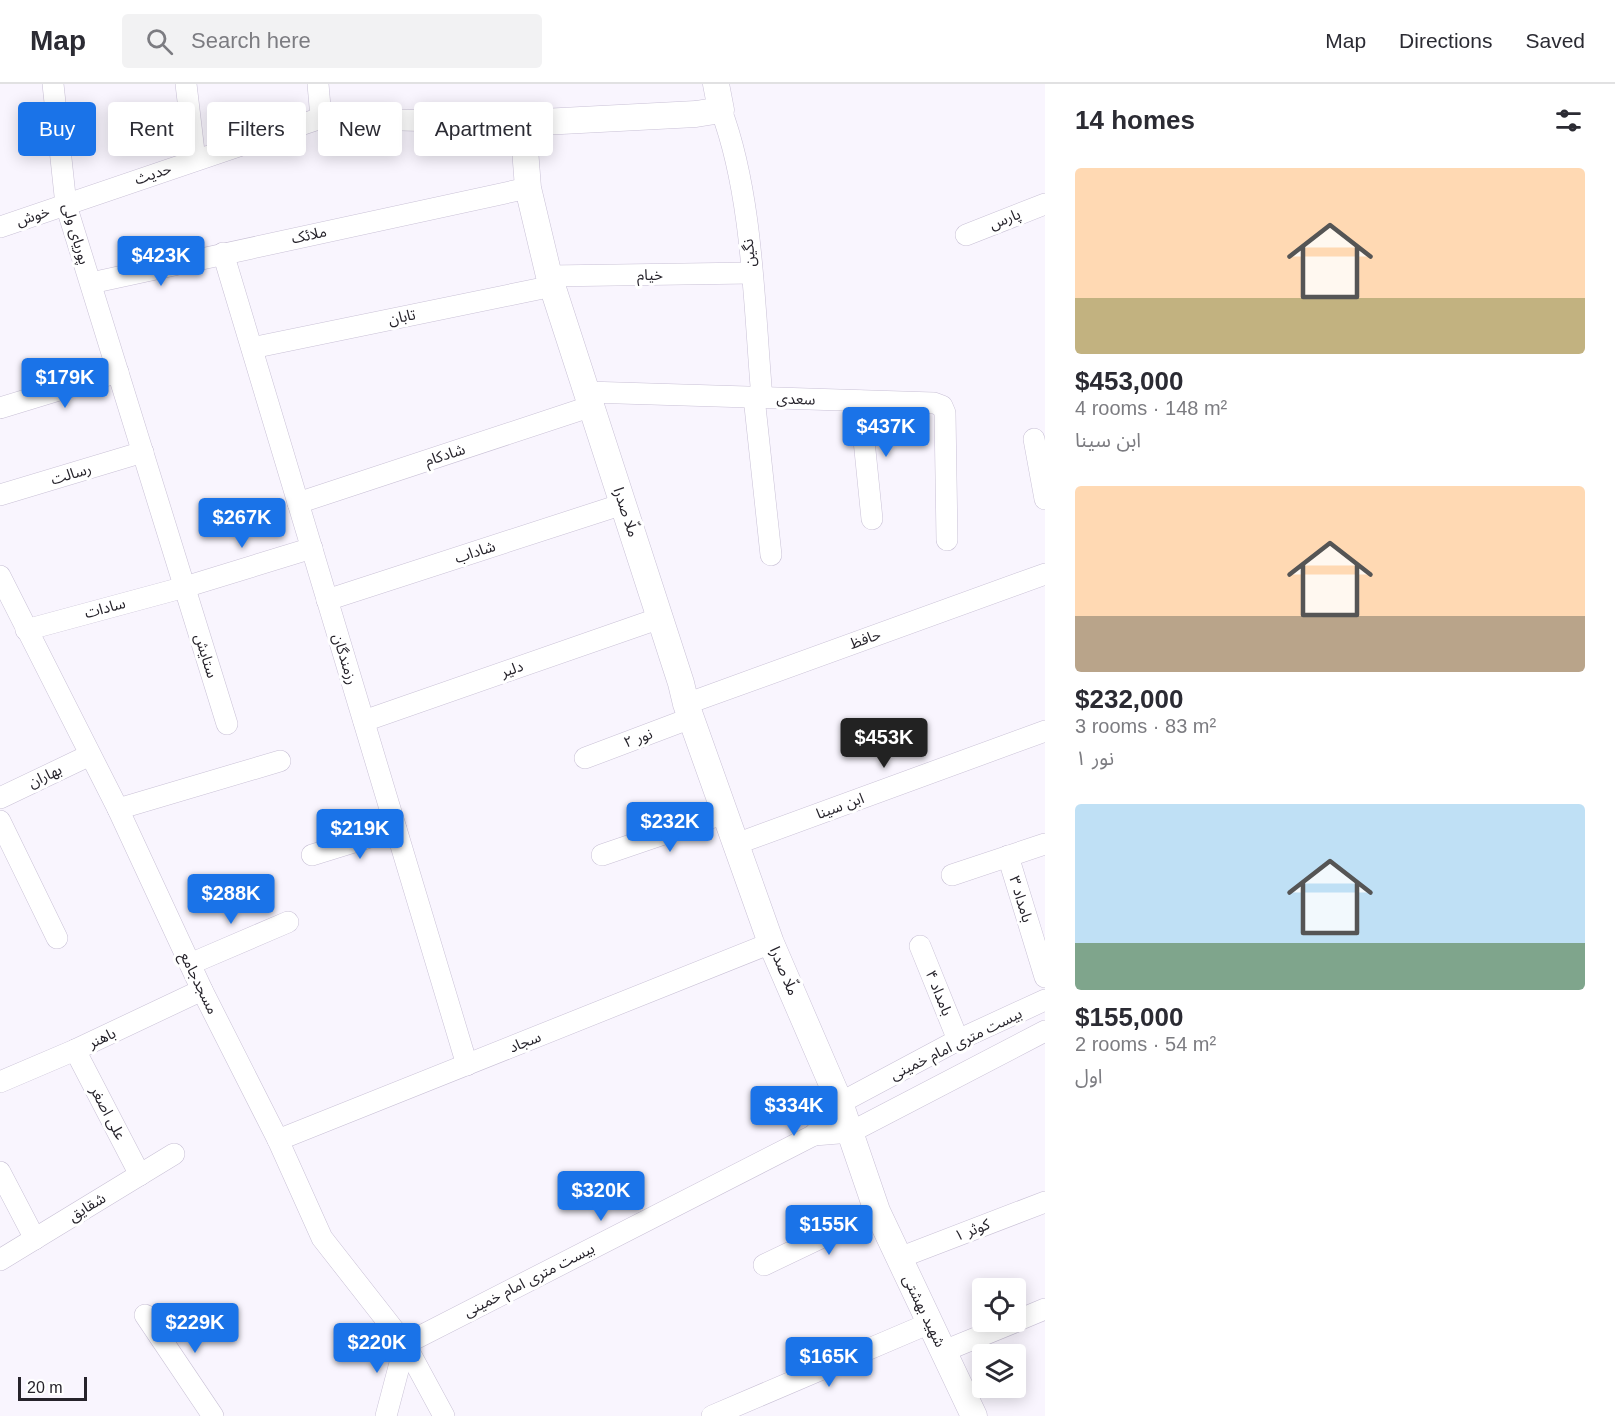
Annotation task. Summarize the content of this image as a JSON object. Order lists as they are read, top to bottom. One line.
{"streets":{"street":["حدیث","خوش","پارس","پوریای ولی","ملائک","نگین","خیام","تابان","سعدی","شادکام","رسالت","ملّا صدرا","شاداب","سادات","حافظ","ستایش","رزمندگان","دلیر","نور ۲","بهاران","ابن سینا","بامداد ۳","مسجدجامع","بامداد ۴","باهنر","سجاد","بیست متری امام خمینی","علی اصغر","شقایق","کوثر ۱","شهید بهشتی"]},"crossings":[["حدیث","خوش"],["حدیث","پوریای ولی"],["خوش","پوریای ولی"],["پوریای ولی","ملائک"],["پوریای ولی","رسالت"],["پوریای ولی","سادات"],["پوریای ولی","ستایش"],["ملائک","ملّا صدرا"],["ملائک","رزمندگان"],["نگین","خیام"],["نگین","سعدی"],["خیام","تابان"],["خیام","ملّا صدرا"],["تابان","ملّا صدرا"],["تابان","رزمندگان"],["سعدی","شادکام"],["سعدی","ملّا صدرا"],["شادکام","ملّا صدرا"],["شادکام","رزمندگان"],["ملّا صدرا","شاداب"],["ملّا صدرا","حافظ"],["ملّا صدرا","دلیر"],["ملّا صدرا","نور ۲"],["ملّا صدرا","ابن سینا"],["ملّا صدرا","سجاد"],["ملّا صدرا","بیست متری امام خمینی"],["ملّا صدرا","شهید بهشتی"],["شاداب","رزمندگان"],["سادات","ستایش"],["سادات","رزمندگان"],["سادات","مسجدجامع"],["حافظ","نور ۲"],["رزمندگان","دلیر"],["رزمندگان","سجاد"],["بهاران","مسجدجامع"],["مسجدجامع","باهنر"],["مسجدجامع","سجاد"],["مسجدجامع","بیست متری امام خمینی"],["بامداد ۴","بیست متری امام خمینی"],["باهنر","علی اصغر"],["بیست متری امام خمینی","شهید بهشتی"],["علی اصغر","شقایق"],["کوثر ۱","شهید بهشتی"]],"scale_bar":"20 m","page":{"header":"Map","search":"Search here","nav":["Map","Directions","Saved"],"heading":"14 homes","chip":["Buy","Rent","Filters","New","Apartment"],"list":[{"name":"$453,000","note":"4 rooms · 148 m² · ابن سینا"},{"name":"$232,000","note":"3 rooms · 83 m² · نور ۱"},{"name":"$155,000","note":"2 rooms · 54 m² · اول"}],"price":["$423K","$179K","$437K","$267K","$453K","$232K","$219K","$288K","$334K","$320K","$155K","$229K","$220K","$165K"],"scale":"20 m"}}
